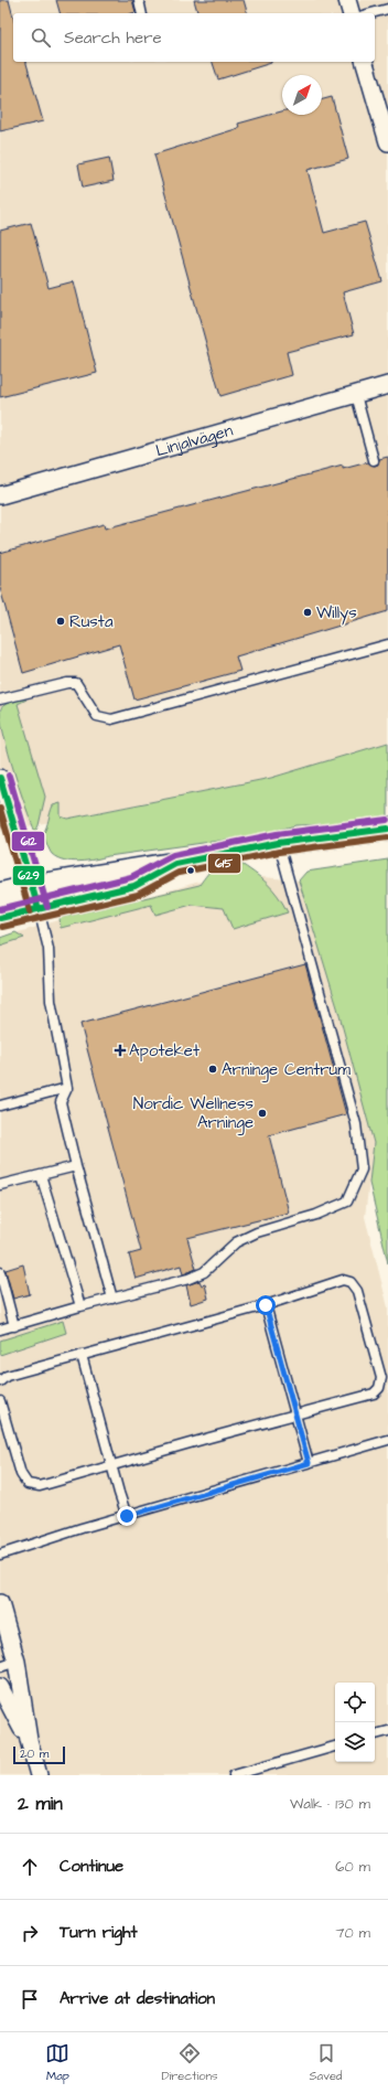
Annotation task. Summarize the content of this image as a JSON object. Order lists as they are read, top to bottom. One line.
{"streets":{"street":["Linjalvägen"]},"places":{"other":["Willys","Rusta","Arninge Centrum","Nordic Wellness Arninge"],"health":["Apoteket"]},"lines":["transit line 612","transit line 629","transit line 615"],"scale_bar":"20 m","north":"top right","page":{"search":"Search here","scale":"20 m","heading":["2 min","Walk · 130 m"],"list":[["Continue","60 m"],["Turn right","70 m"],"Arrive at destination"],"nav":["Map","Directions","Saved"]}}
